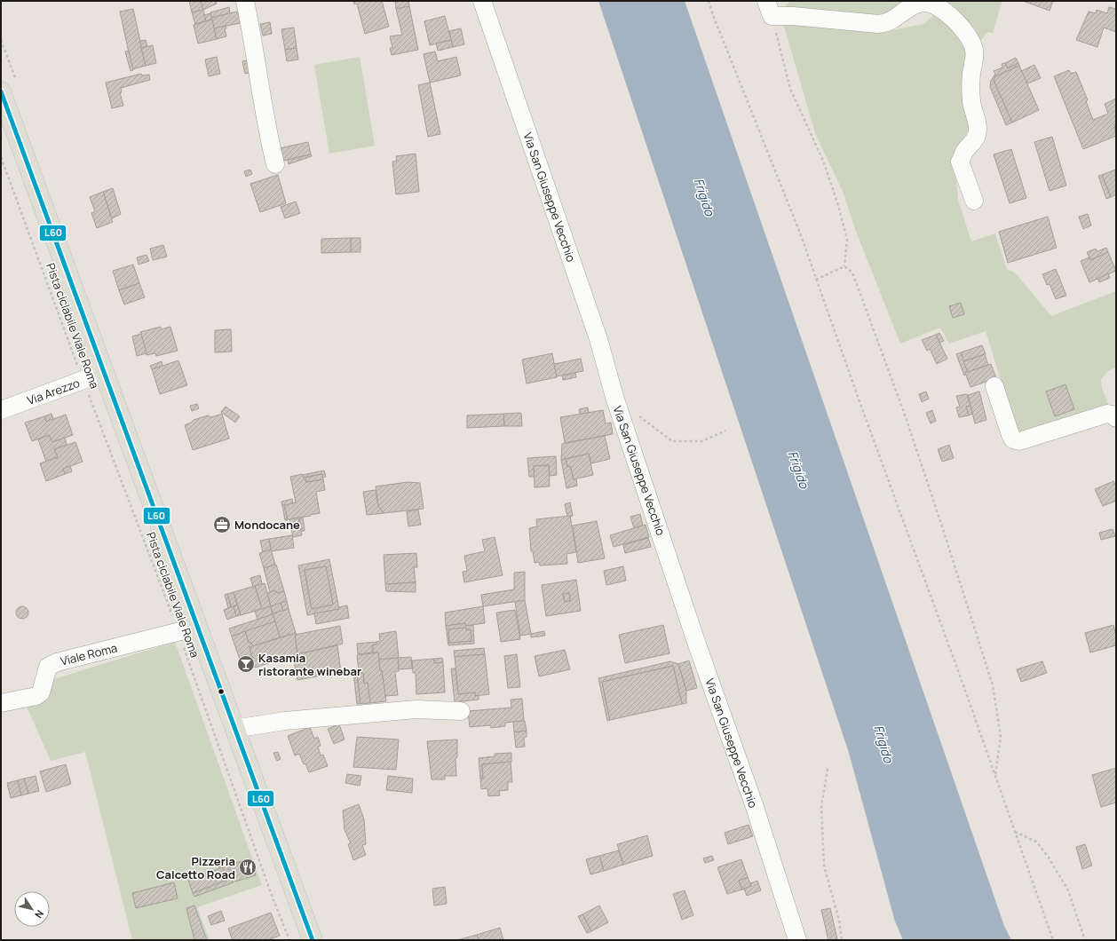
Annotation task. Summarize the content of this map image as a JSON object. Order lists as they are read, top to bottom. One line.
{"streets":{"street":["Via San Giuseppe Vecchio","Via Arezzo","Viale Roma"],"path":["Pista ciclabile Viale Roma"]},"crossings":[["Pista ciclabile Viale Roma","Via Arezzo"],["Pista ciclabile Viale Roma","Viale Roma"]],"water":["Frigido"],"places":{"office":["Mondocane"],"bar":["Kasamia ristorante winebar"],"restaurant":["Pizzeria Calcetto Road"]},"lines":["transit line L60"],"north":"bottom right"}
